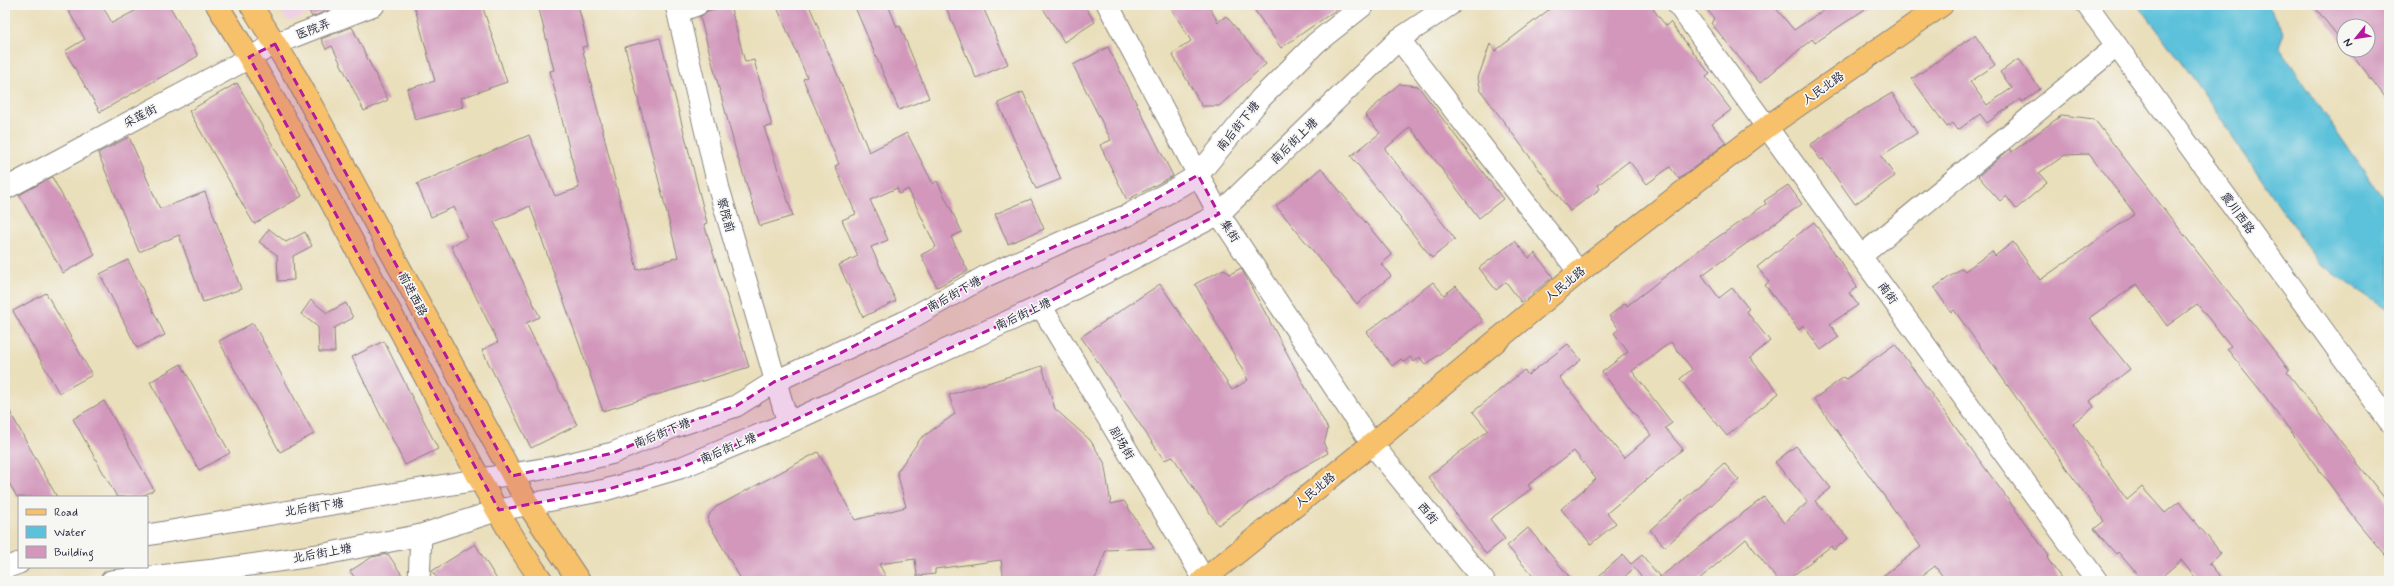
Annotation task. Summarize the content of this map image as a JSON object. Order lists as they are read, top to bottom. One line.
{"streets":{"main road":["人民北路","前进西路"],"street":["医院弄","采莲街","南后街下塘","南后街上塘","震川西路","察院前","集街","南街","剧场街","北后街下塘","西街","北后街上塘"]},"crossings":[["医院弄","采莲街"],["医院弄","前进西路"],["人民北路","集街"],["人民北路","南街"],["人民北路","剧场街"],["人民北路","西街"],["采莲街","前进西路"],["南后街下塘","察院前"],["南后街下塘","集街"],["南后街下塘","前进西路"],["南后街下塘","北后街下塘"],["南后街上塘","察院前"],["南后街上塘","集街"],["南后街上塘","前进西路"],["南后街上塘","剧场街"],["南后街上塘","北后街上塘"],["集街","西街"],["前进西路","北后街上塘"]],"legend":["Road","Water","Building"],"north":"bottom left"}
